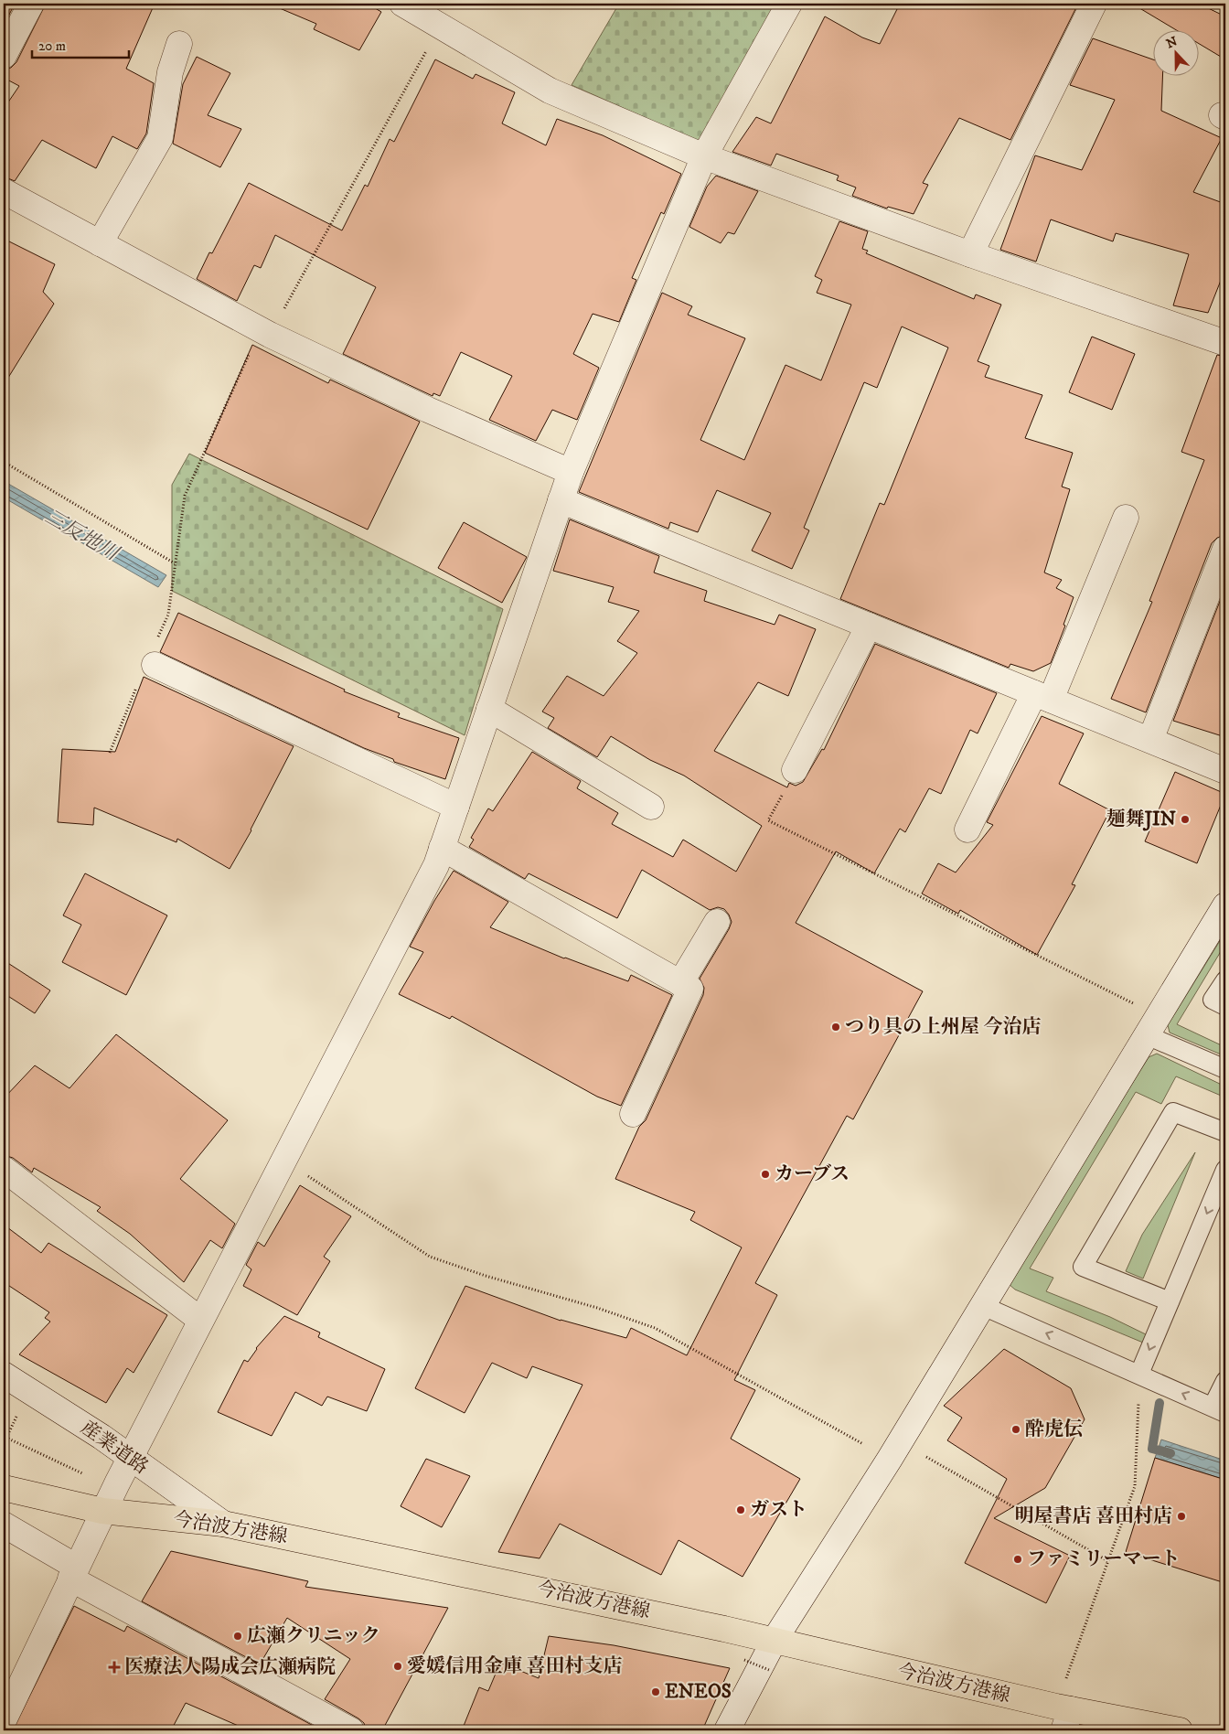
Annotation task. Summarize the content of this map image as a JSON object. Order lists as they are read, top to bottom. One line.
{"streets":{"main road":["今治波方港線"],"street":["産業道路"]},"crossings":[["産業道路","今治波方港線"]],"water":["三反地川"],"places":{"other":["麺舞JIN","つり具の上州屋 今治店","カーブス","酔虎伝","ガスト","明屋書店 喜田村店","ファミリーマート","広瀬クリニック","愛媛信用金庫 喜田村支店","ENEOS"],"health":["医療法人陽成会広瀬病院"]},"scale_bar":"20 m","north":"top"}
